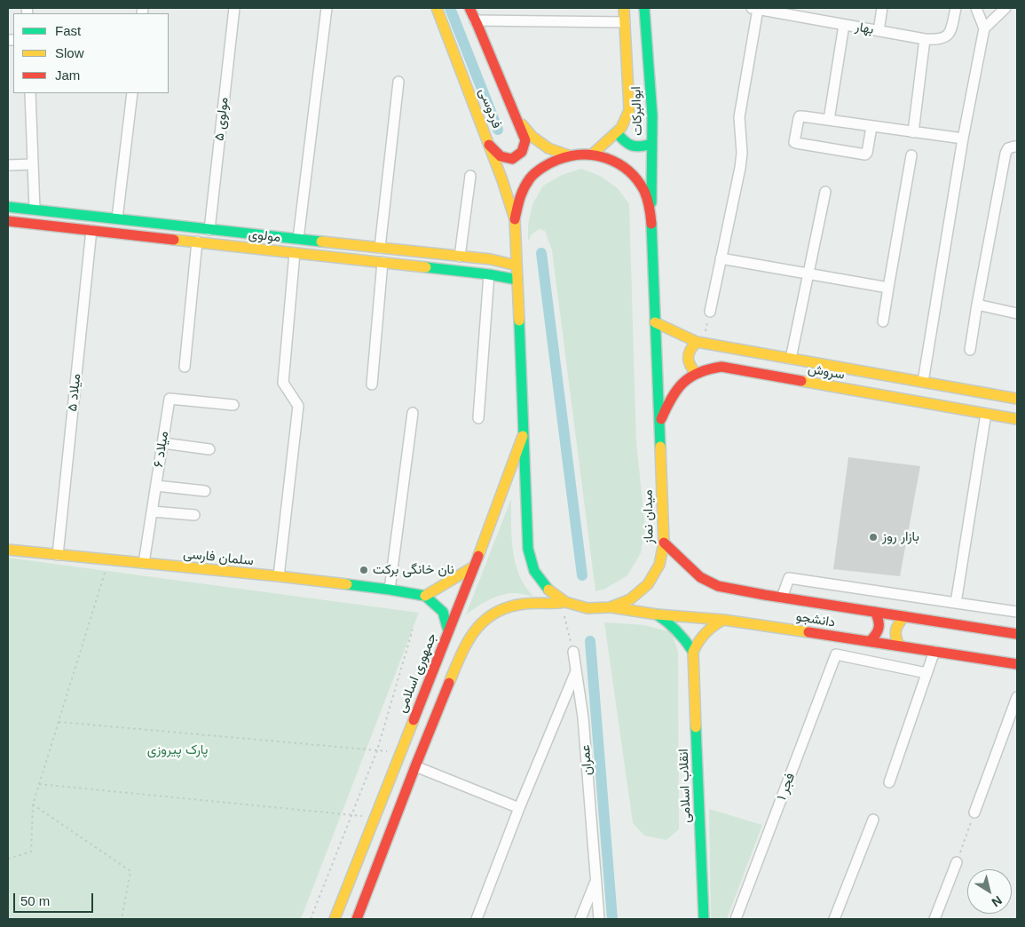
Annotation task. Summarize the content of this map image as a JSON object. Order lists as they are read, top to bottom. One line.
{"streets":{"main road":["فردوسی","ابوالبرکات","مولوی","سروش","میدان نماز","سلمان فارسی","دانشجو","جمهوری اسلامی","انقلاب اسلامی"],"street":["بهار","مولوی ۵","میلاد ۵","میلاد ۶","عمران","فجر ۱"]},"crossings":[["فردوسی","میدان نماز"],["ابوالبرکات","میدان نماز"],["مولوی ۵","مولوی"],["مولوی","میلاد ۵"],["مولوی","میدان نماز"],["سروش","میدان نماز"],["میلاد ۵","سلمان فارسی"],["میلاد ۶","سلمان فارسی"],["میدان نماز","دانشجو"],["میدان نماز","جمهوری اسلامی"]],"parks":["پارک پیروزی"],"places":["بازار روز","نان خانگی برکت"],"legend":["Fast","Slow","Jam"],"scale_bar":"50 m","north":"bottom right"}
